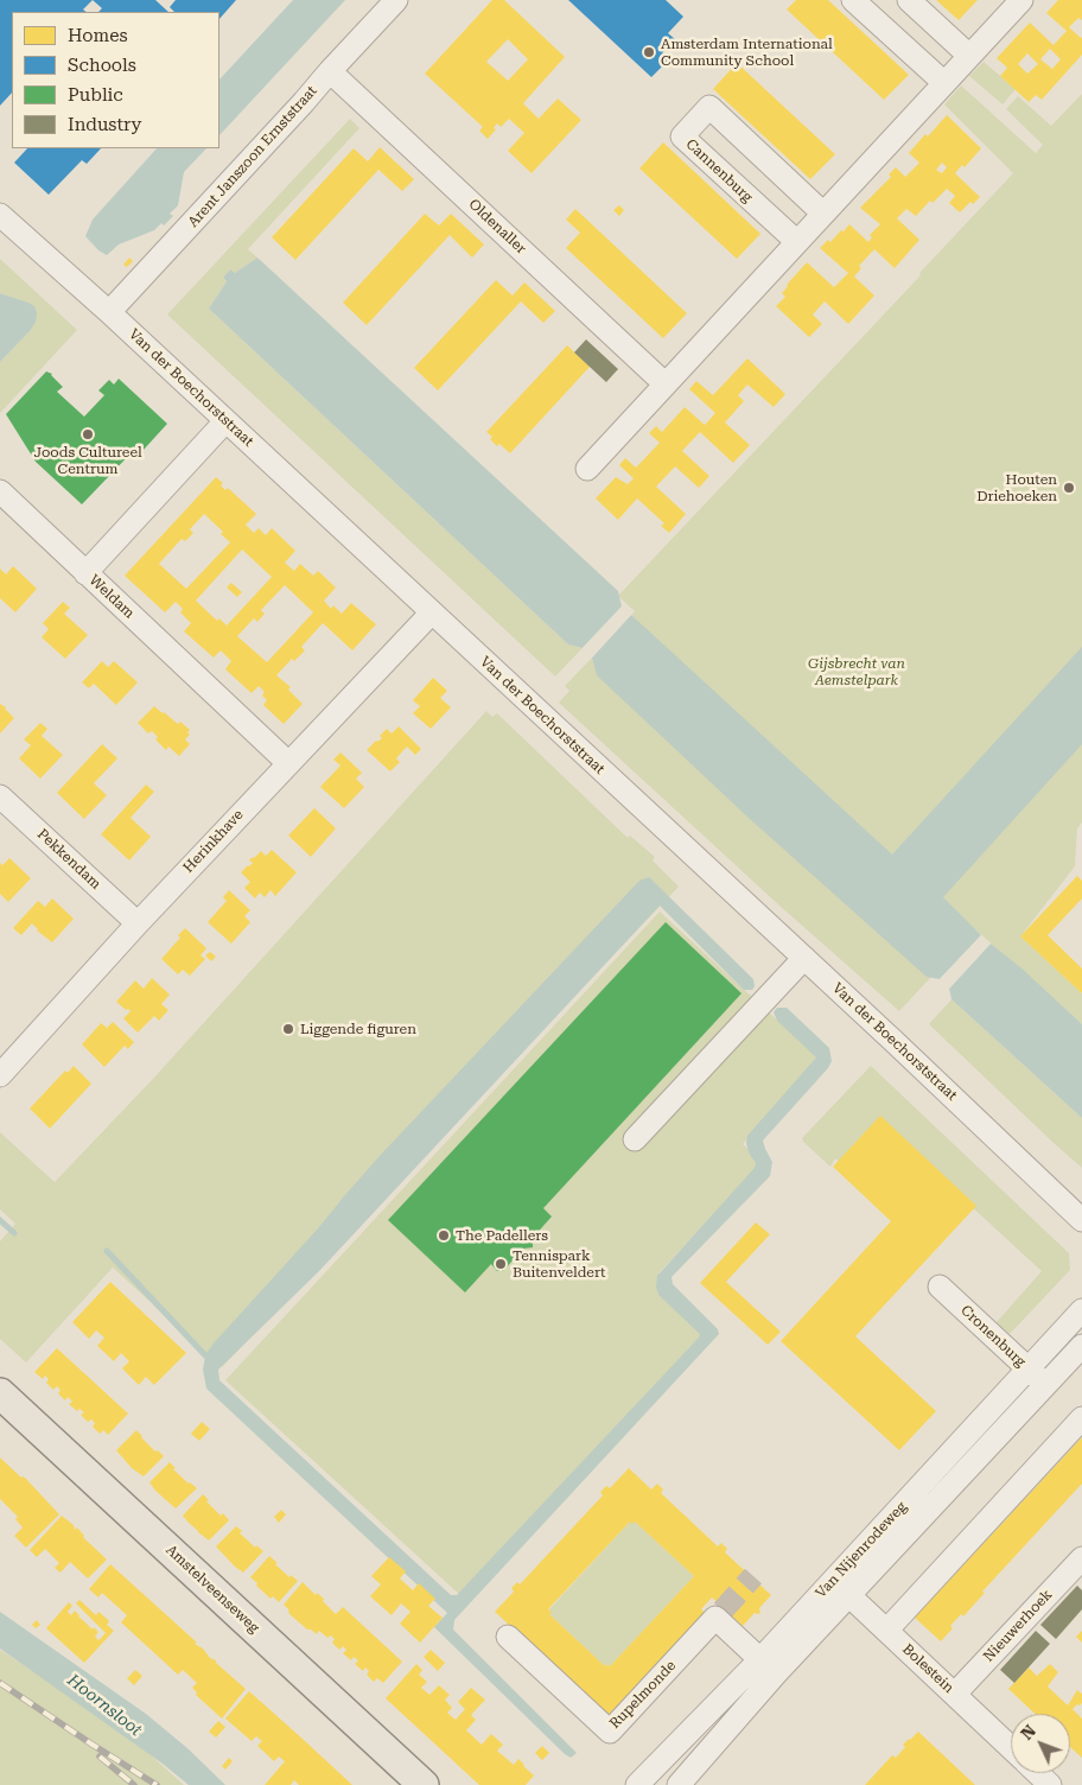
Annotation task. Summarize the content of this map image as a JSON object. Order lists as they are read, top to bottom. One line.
{"streets":{"main road":["Amstelveenseweg"],"street":["Arent Janszoon Ernststraat","Cannenburg","Oldenaller","Van der Boechorststraat","Weldam","Herinkhave","Pekkendam","Cronenburg","Van Nijenrodeweg","Nieuwerhoek","Bolestein","Rupelmonde"]},"crossings":[["Arent Janszoon Ernststraat","Oldenaller"],["Arent Janszoon Ernststraat","Van der Boechorststraat"],["Van der Boechorststraat","Weldam"],["Van der Boechorststraat","Herinkhave"],["Weldam","Herinkhave"],["Herinkhave","Pekkendam"],["Cronenburg","Van Nijenrodeweg"],["Van Nijenrodeweg","Bolestein"],["Van Nijenrodeweg","Rupelmonde"],["Nieuwerhoek","Bolestein"]],"water":["Hoornsloot"],"parks":["Gijsbrecht van Aemstelpark"],"places":["Amsterdam International Community School","Joods Cultureel Centrum","Houten Driehoeken","Liggende figuren","The Padellers","Tennispark Buitenveldert"],"legend":["Homes","Schools","Public","Industry"],"north":"top left"}
